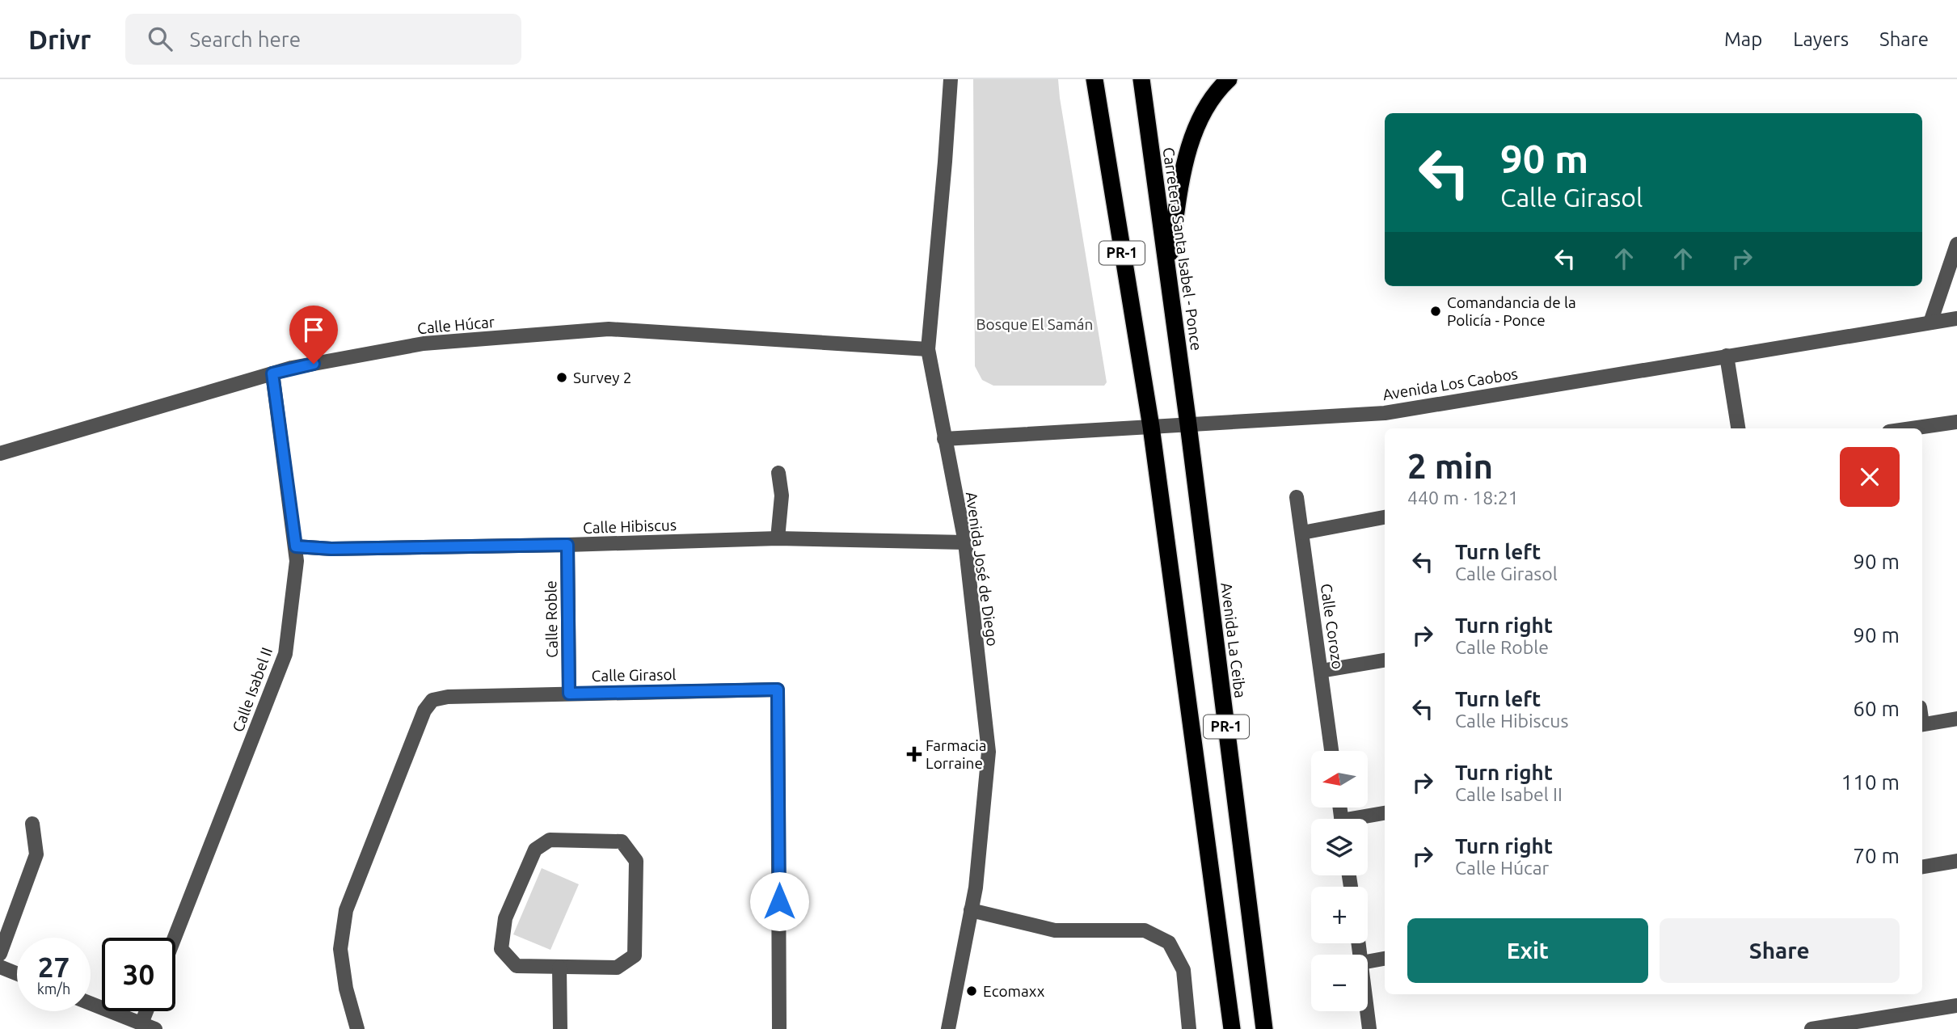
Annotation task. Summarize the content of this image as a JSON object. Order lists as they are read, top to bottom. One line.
{"streets":{"highway":["Carretera Santa Isabel - Ponce","PR-1","Avenida La Ceiba"],"street":["Calle Húcar","Avenida Los Caobos","Calle Hibiscus","Avenida José de Diego","Calle Roble","Calle Corozo","Calle Girasol","Calle Isabel II"]},"crossings":[["Carretera Santa Isabel - Ponce","Avenida Los Caobos"],["Carretera Santa Isabel - Ponce","Avenida La Ceiba"],["PR-1","Avenida Los Caobos"],["Calle Húcar","Avenida José de Diego"],["Calle Húcar","Calle Isabel II"],["Avenida Los Caobos","Avenida José de Diego"],["Avenida Los Caobos","Avenida La Ceiba"],["Calle Hibiscus","Avenida José de Diego"],["Calle Hibiscus","Calle Roble"],["Calle Hibiscus","Calle Isabel II"],["Calle Roble","Calle Girasol"]],"parks":["Bosque El Samán"],"places":{"other":["Comandancia de la Policía - Ponce","Survey 2","Ecomaxx"],"health":["Farmacia Lorraine"]},"north":"left","page":{"header":"Drivr","search":"Search here","nav":["Map","Layers","Share"],"turn":["90 m","Calle Girasol"],"heading":["2 min","440 m · 18:21"],"list":[{"name":"Turn left","note":"Calle Girasol","value":"90 m"},{"name":"Turn right","note":"Calle Roble","value":"90 m"},{"name":"Turn left","note":"Calle Hibiscus","value":"60 m"},{"name":"Turn right","note":"Calle Isabel II","value":"110 m"},{"name":"Turn right","note":"Calle Húcar","value":"70 m"}],"map_buttons":["+","−"],"buttons":["Exit","Share"],"speed":"27 km/h","limit":"30"}}
